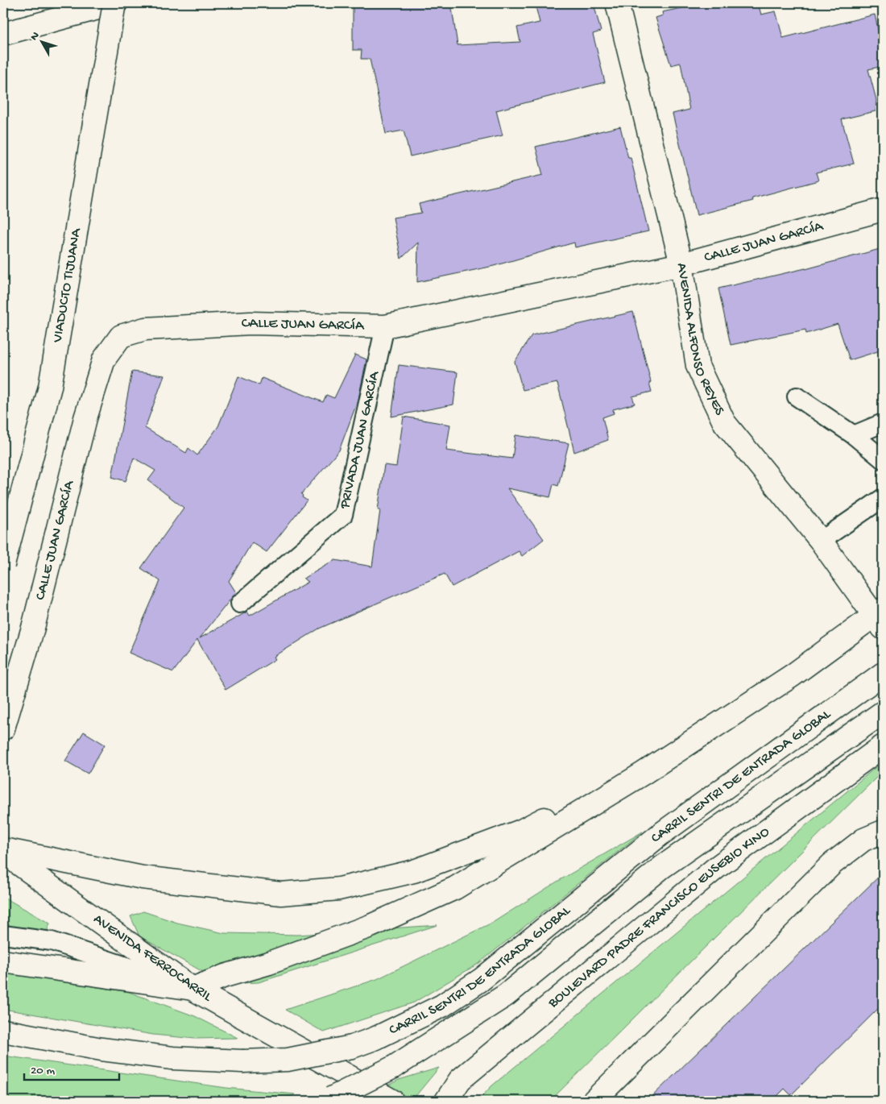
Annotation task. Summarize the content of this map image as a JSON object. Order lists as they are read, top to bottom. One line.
{"streets":{"main road":["CALLE JUAN GARCÍA","VIADUCTO TIJUANA","AVENIDA ALFONSO REYES","CARRIL SENTRI DE ENTRADA GLOBAL","BOULEVARD PADRE FRANCISCO EUSEBIO KINO","AVENIDA FERROCARRIL"],"lane":["PRIVADA JUAN GARCÍA"]},"crossings":[["CALLE JUAN GARCÍA","AVENIDA ALFONSO REYES"],["CALLE JUAN GARCÍA","PRIVADA JUAN GARCÍA"]],"scale_bar":"20 m","north":"top left"}
